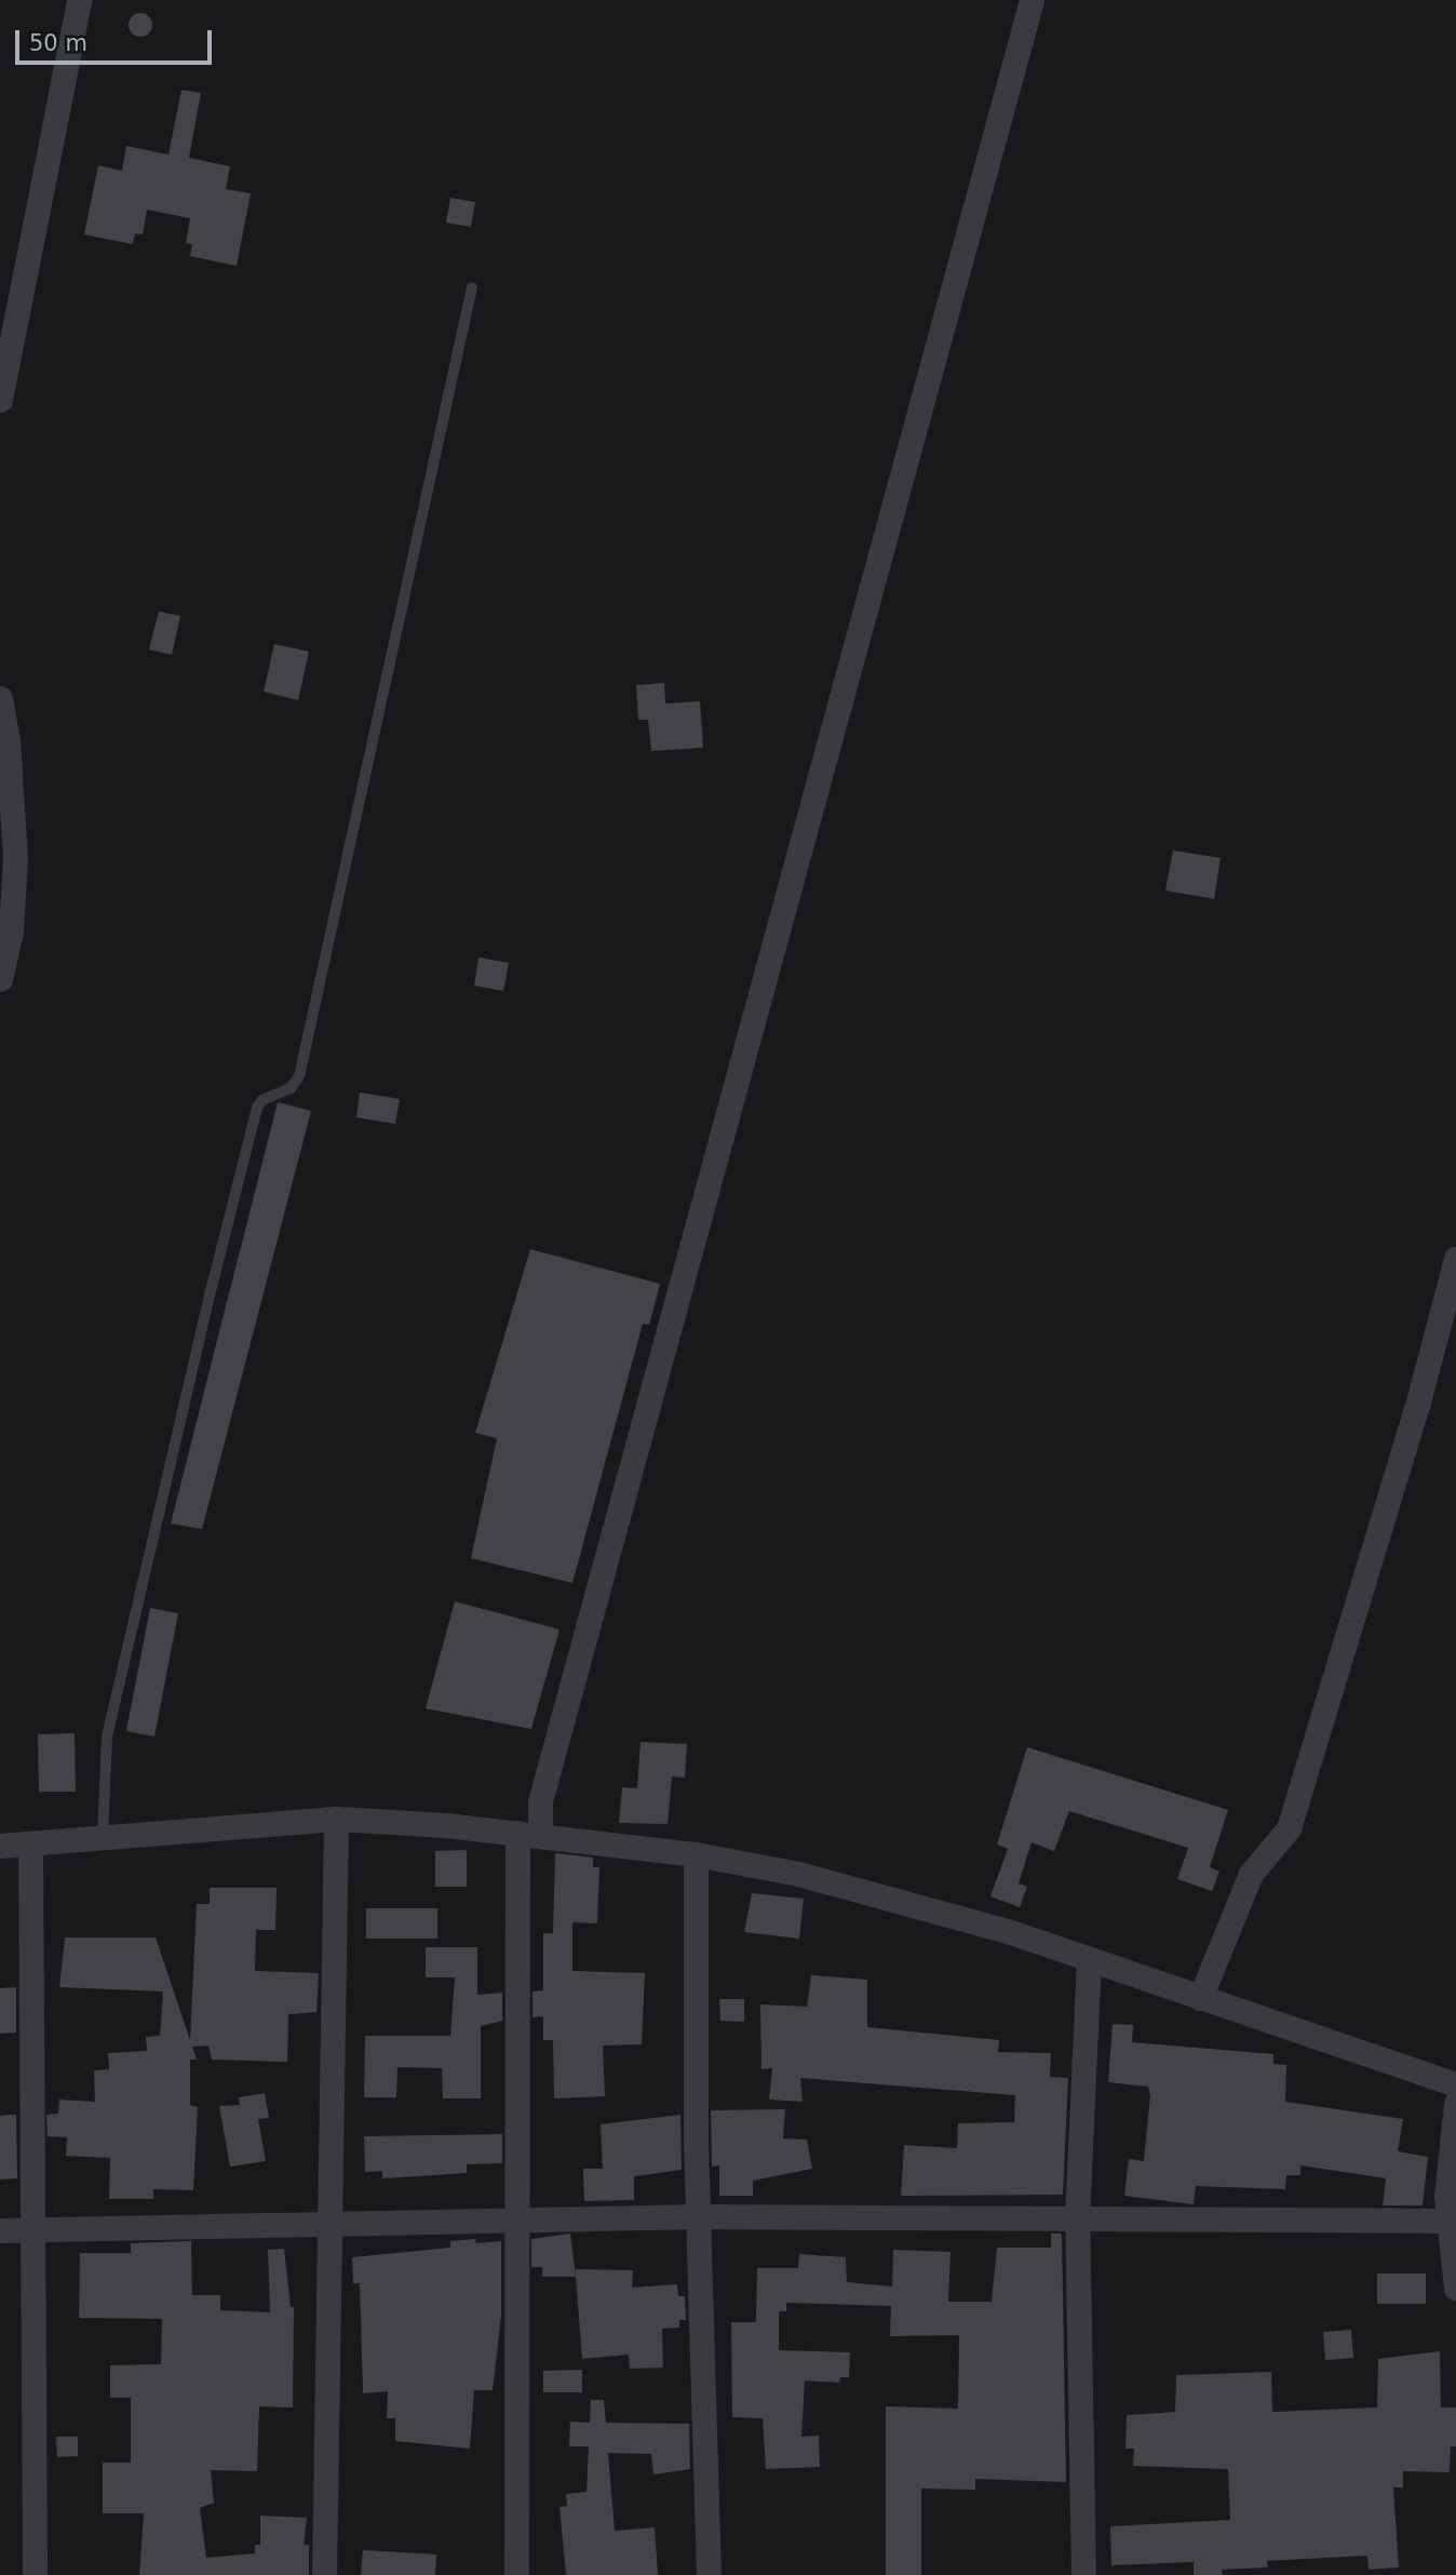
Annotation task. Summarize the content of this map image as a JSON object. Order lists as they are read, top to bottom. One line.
{"scale_bar":"50 m"}
